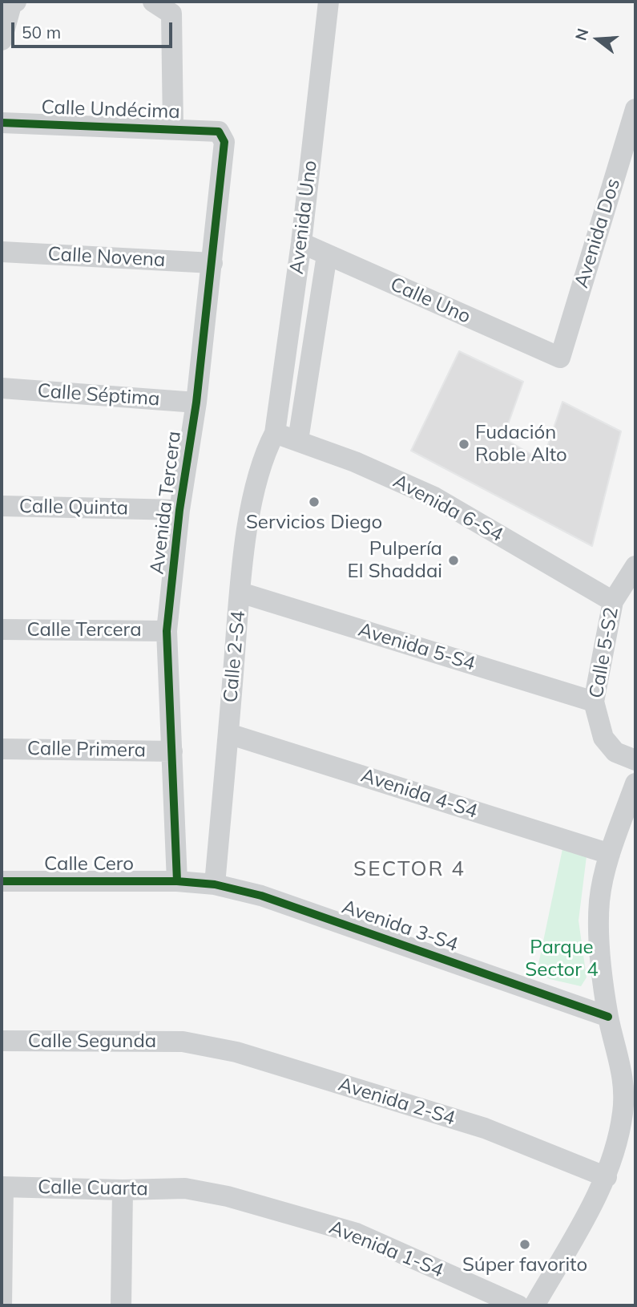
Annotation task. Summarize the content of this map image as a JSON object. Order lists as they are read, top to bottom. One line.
{"streets":{"street":["Calle Undécima","Avenida Uno","Avenida Dos","Calle Novena","Calle Uno","Calle Séptima","Avenida Tercera","Calle Quinta","Avenida 6-S4","Calle Tercera","Avenida 5-S4","Calle 5-S2","Calle 2-S4","Calle Primera","Avenida 4-S4","Calle Cero","Avenida 3-S4","Calle Segunda","Avenida 2-S4","Calle Cuarta","Avenida 1-S4"]},"crossings":[["Calle Undécima","Avenida Tercera"],["Avenida Uno","Calle Uno"],["Avenida Uno","Avenida 6-S4"],["Avenida Uno","Calle 2-S4"],["Avenida Dos","Calle Uno"],["Calle Novena","Avenida Tercera"],["Calle Séptima","Avenida Tercera"],["Avenida Tercera","Calle Quinta"],["Avenida Tercera","Calle Tercera"],["Avenida Tercera","Calle Primera"],["Avenida Tercera","Calle Cero"],["Avenida Tercera","Avenida 3-S4"],["Avenida 6-S4","Calle 5-S2"],["Avenida 6-S4","Calle 2-S4"],["Avenida 5-S4","Calle 5-S2"],["Avenida 5-S4","Calle 2-S4"],["Calle 2-S4","Avenida 4-S4"],["Calle 2-S4","Avenida 3-S4"],["Calle Cero","Avenida 3-S4"],["Calle Segunda","Avenida 2-S4"],["Calle Cuarta","Avenida 1-S4"]],"districts":["SECTOR 4"],"parks":["Parque Sector 4"],"places":["Fudación Roble Alto","Servicios Diego","Pulpería El Shaddai","Súper favorito"],"scale_bar":"50 m","north":"left"}
